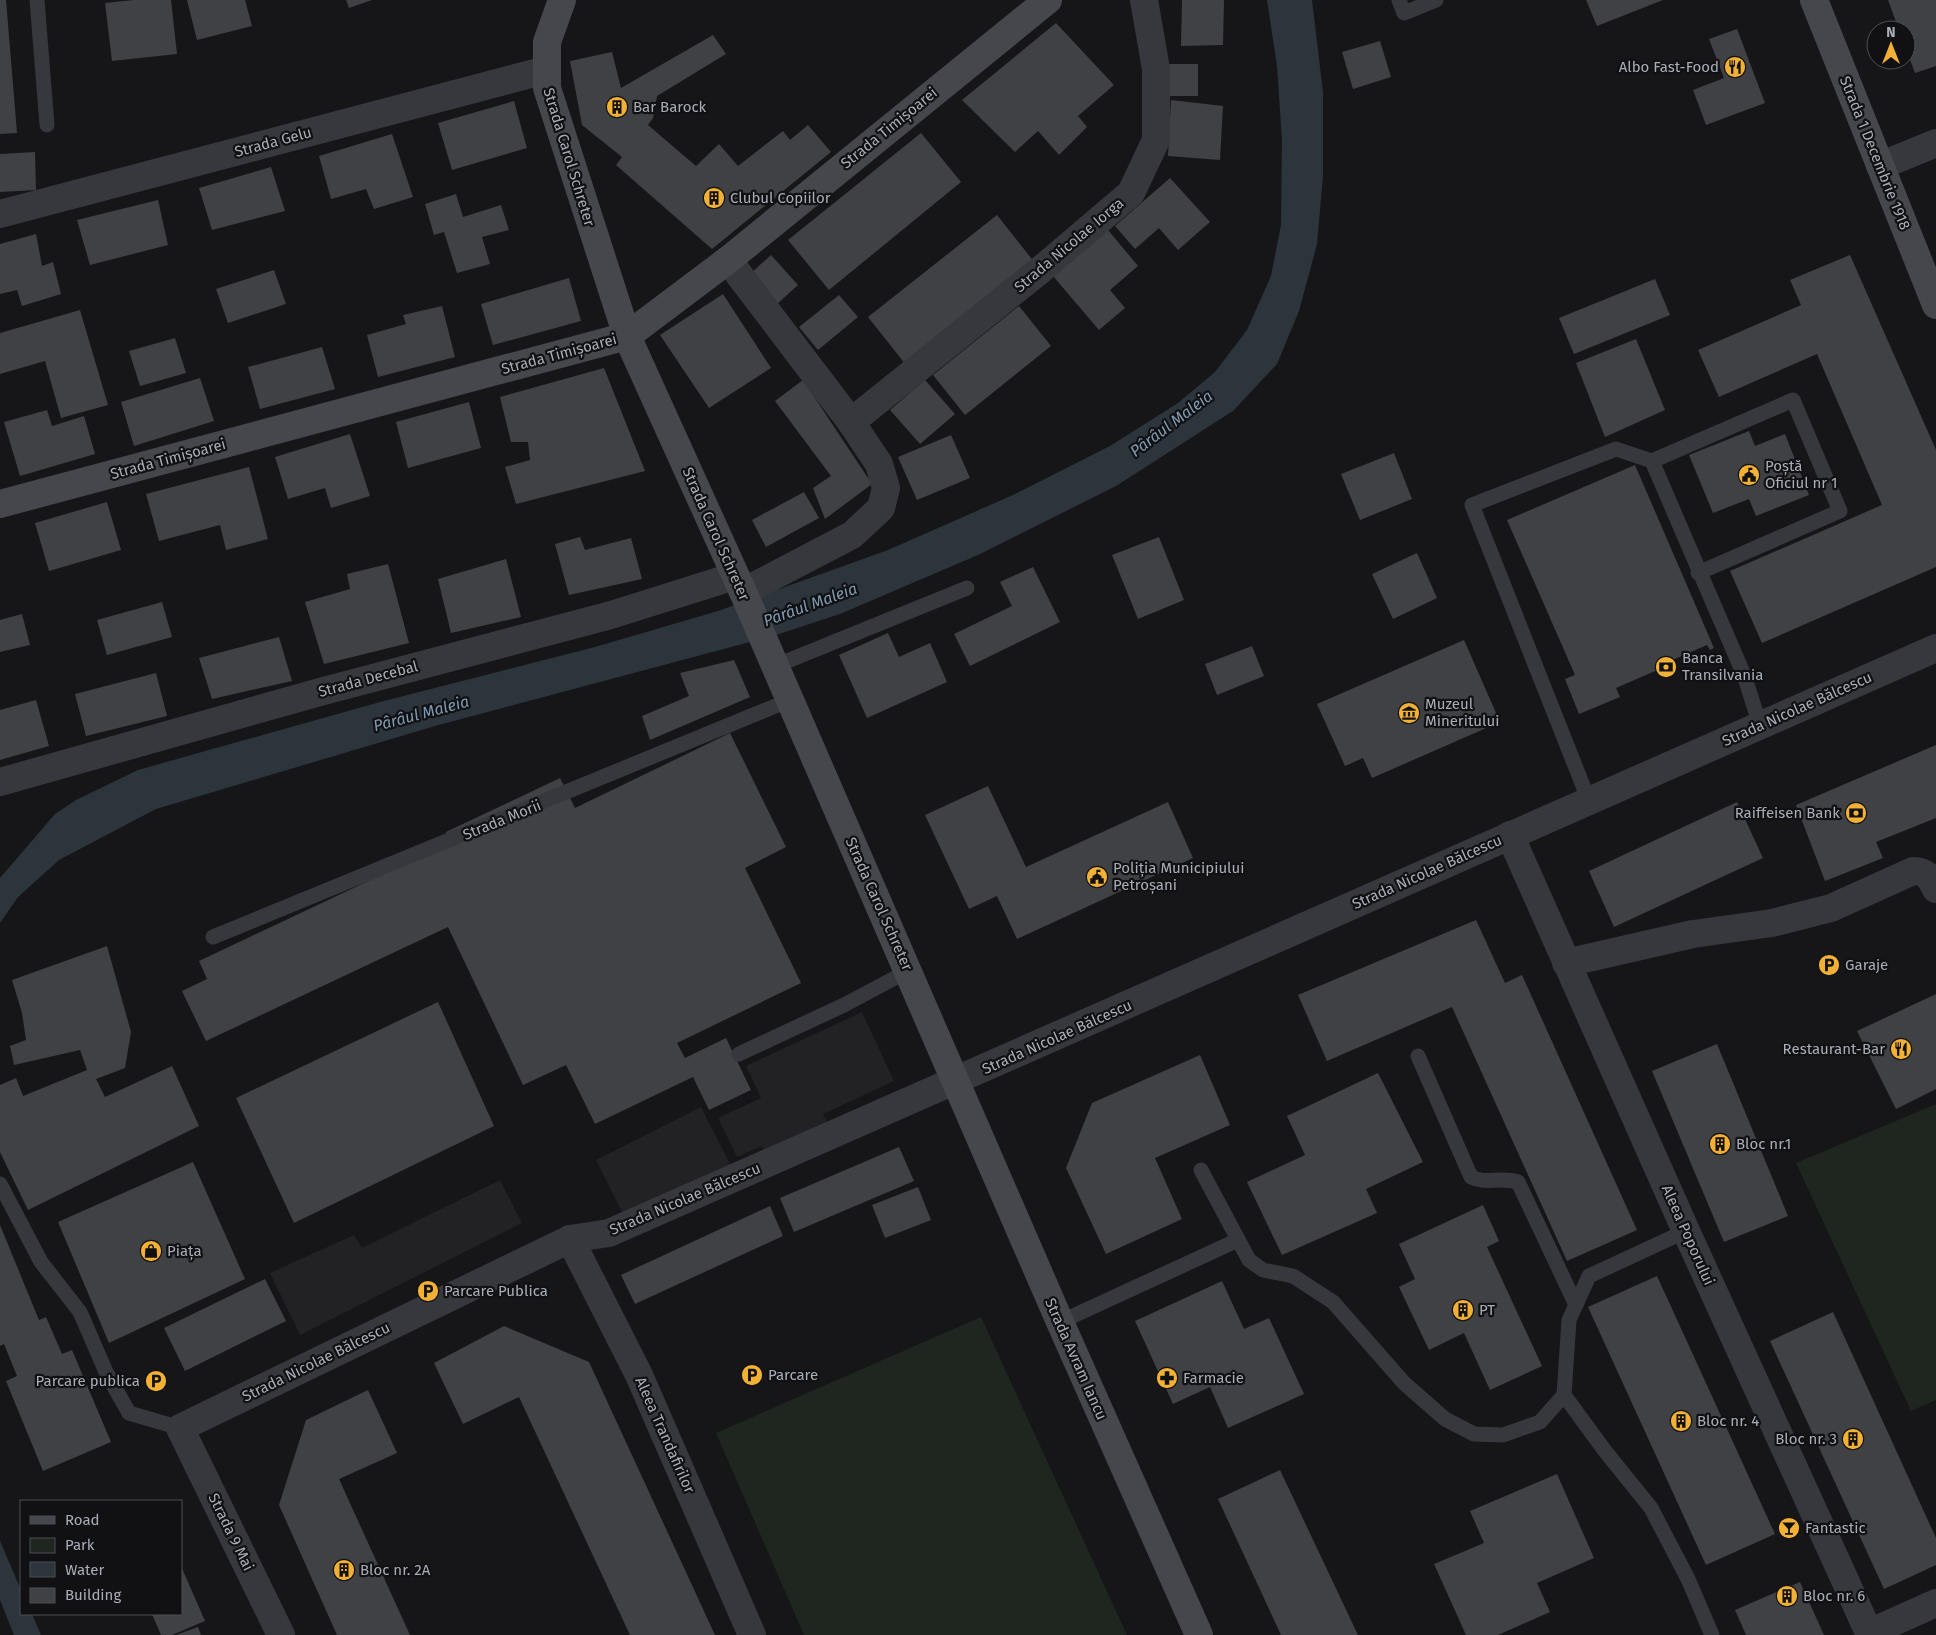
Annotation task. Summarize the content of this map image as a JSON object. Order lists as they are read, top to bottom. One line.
{"streets":{"street":["Strada Timișoarei","Strada Gelu","Strada 1 Decembrie 1918","Strada Carol Schreter","Strada Nicolae Iorga","Strada Decebal","Strada Nicolae Bălcescu","Aleea Poporului","Strada Avram Iancu","Aleea Trandafirilor","Strada 9 Mai"],"lane":["Strada Morii"]},"crossings":[["Strada Timișoarei","Strada Carol Schreter"],["Strada Gelu","Strada Carol Schreter"],["Strada Carol Schreter","Strada Decebal"],["Strada Carol Schreter","Strada Nicolae Bălcescu"],["Strada Carol Schreter","Strada Morii"],["Strada Carol Schreter","Strada Avram Iancu"],["Strada Nicolae Bălcescu","Aleea Poporului"],["Strada Nicolae Bălcescu","Strada Avram Iancu"],["Strada Nicolae Bălcescu","Aleea Trandafirilor"],["Strada Nicolae Bălcescu","Strada 9 Mai"]],"water":["Pârâul Maleia"],"places":{"restaurant":["Albo Fast-Food","Restaurant-Bar"],"building":["Bar Barock","Clubul Copiilor","Bloc nr.1","PT","Bloc nr. 4","Bloc nr. 3","Bloc nr. 2A","Bloc nr. 6"],"public building":["Poștă Oficiul nr 1","Poliția Municipiului Petroșani"],"bank":["Banca Transilvania","Raiffeisen Bank"],"museum":["Muzeul Mineritului"],"parking":["Garaje","Parcare Publica","Parcare","Parcare publica"],"shop":["Piața"],"pharmacy":["Farmacie"],"bar":["Fantastic"]},"legend":["Road","Park","Water","Building"],"north":"top"}
